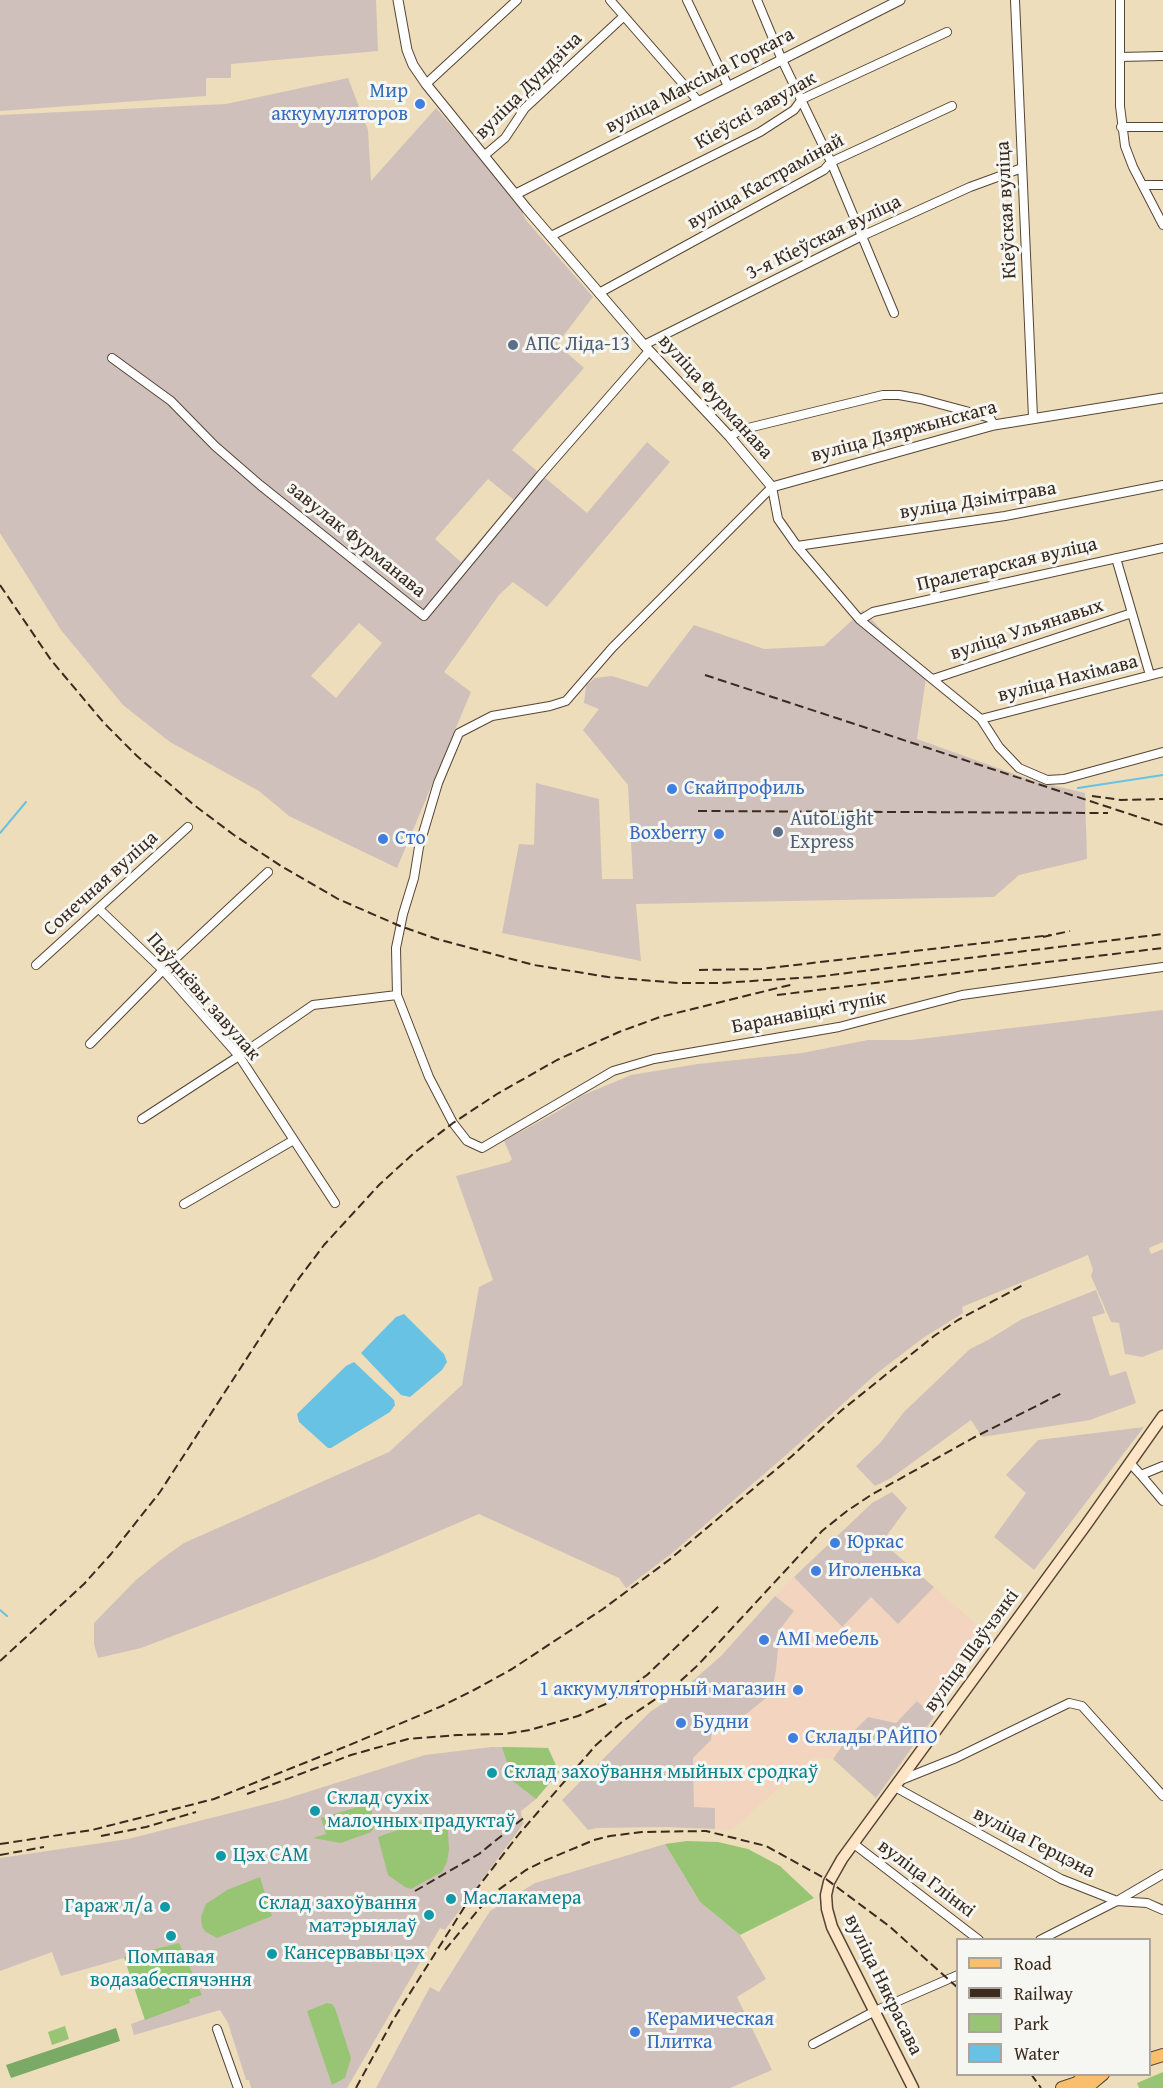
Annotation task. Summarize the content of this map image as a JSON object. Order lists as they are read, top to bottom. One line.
{"streets":{"main road":["вуліца Шаўчэнкі","вуліца Някрасава"],"street":["вуліца Максіма Горкага","вуліца Дундзіча","Кіеўскі завулак","вуліца Кастрамінай","Кіеўская вуліца","3-я Кіеўская вуліца","вуліца Фурманава","вуліца Дзяржынскага","вуліца Дзімітрава","завулак Фурманава","Пралетарская вуліца","вуліца Ульянавых","вуліца Нахімава","Сонечная вуліца","Паўднёвы завулак","Баранавіцкі тупік","вуліца Герцэна","вуліца Глінкі"]},"crossings":[["вуліца Максіма Горкага","вуліца Фурманава"],["вуліца Дундзіча","вуліца Фурманава"],["Кіеўскі завулак","вуліца Фурманава"],["вуліца Кастрамінай","вуліца Фурманава"],["Кіеўская вуліца","3-я Кіеўская вуліца"],["Кіеўская вуліца","вуліца Дзяржынскага"],["3-я Кіеўская вуліца","вуліца Фурманава"],["3-я Кіеўская вуліца","завулак Фурманава"],["вуліца Фурманава","вуліца Дзяржынскага"],["вуліца Фурманава","вуліца Дзімітрава"],["вуліца Фурманава","завулак Фурманава"],["вуліца Фурманава","Пралетарская вуліца"],["вуліца Фурманава","вуліца Ульянавых"],["вуліца Фурманава","вуліца Нахімава"],["вуліца Дзяржынскага","Баранавіцкі тупік"],["Сонечная вуліца","Паўднёвы завулак"],["вуліца Шаўчэнкі","вуліца Герцэна"],["вуліца Шаўчэнкі","вуліца Глінкі"],["вуліца Шаўчэнкі","вуліца Някрасава"]],"places":["Мир аккумуляторов","АПС Ліда-13","Скайпрофиль","AutoLight Express","Boxberry","Сто","Юркас","Иголенька","AMI мебель","1 аккумуляторный магазин","Будни","Склады РАЙПО","Склад захоўвання мыйных сродкаў","Склад сухіх малочных прадуктаў","Цэх САМ","Маслакамера","Гараж л/а","Склад захоўвання матэрыялаў","Помпавая водазабеспячэння","Кансервавы цэх","Керамическая Плитка"],"legend":["Road","Railway","Park","Water"]}
